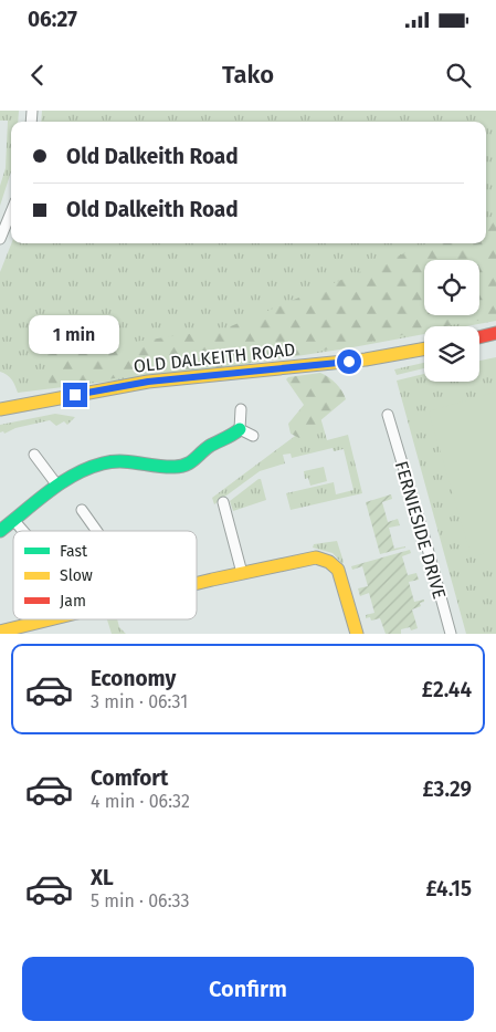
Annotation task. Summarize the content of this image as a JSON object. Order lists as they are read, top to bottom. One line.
{"streets":{"street":["OLD DALKEITH ROAD","FERNIESIDE DRIVE"]},"legend":["Fast","Slow","Jam"],"page":{"status":"06:27","header":"Tako","banner":["Old Dalkeith Road","Old Dalkeith Road"],"bubble":"1 min","list":[{"name":"Economy","note":"3 min · 06:31","value":"£2.44"},{"name":"Comfort","note":"4 min · 06:32","value":"£3.29"},{"name":"XL","note":"5 min · 06:33","value":"£4.15"}],"buttons":"Confirm"}}
